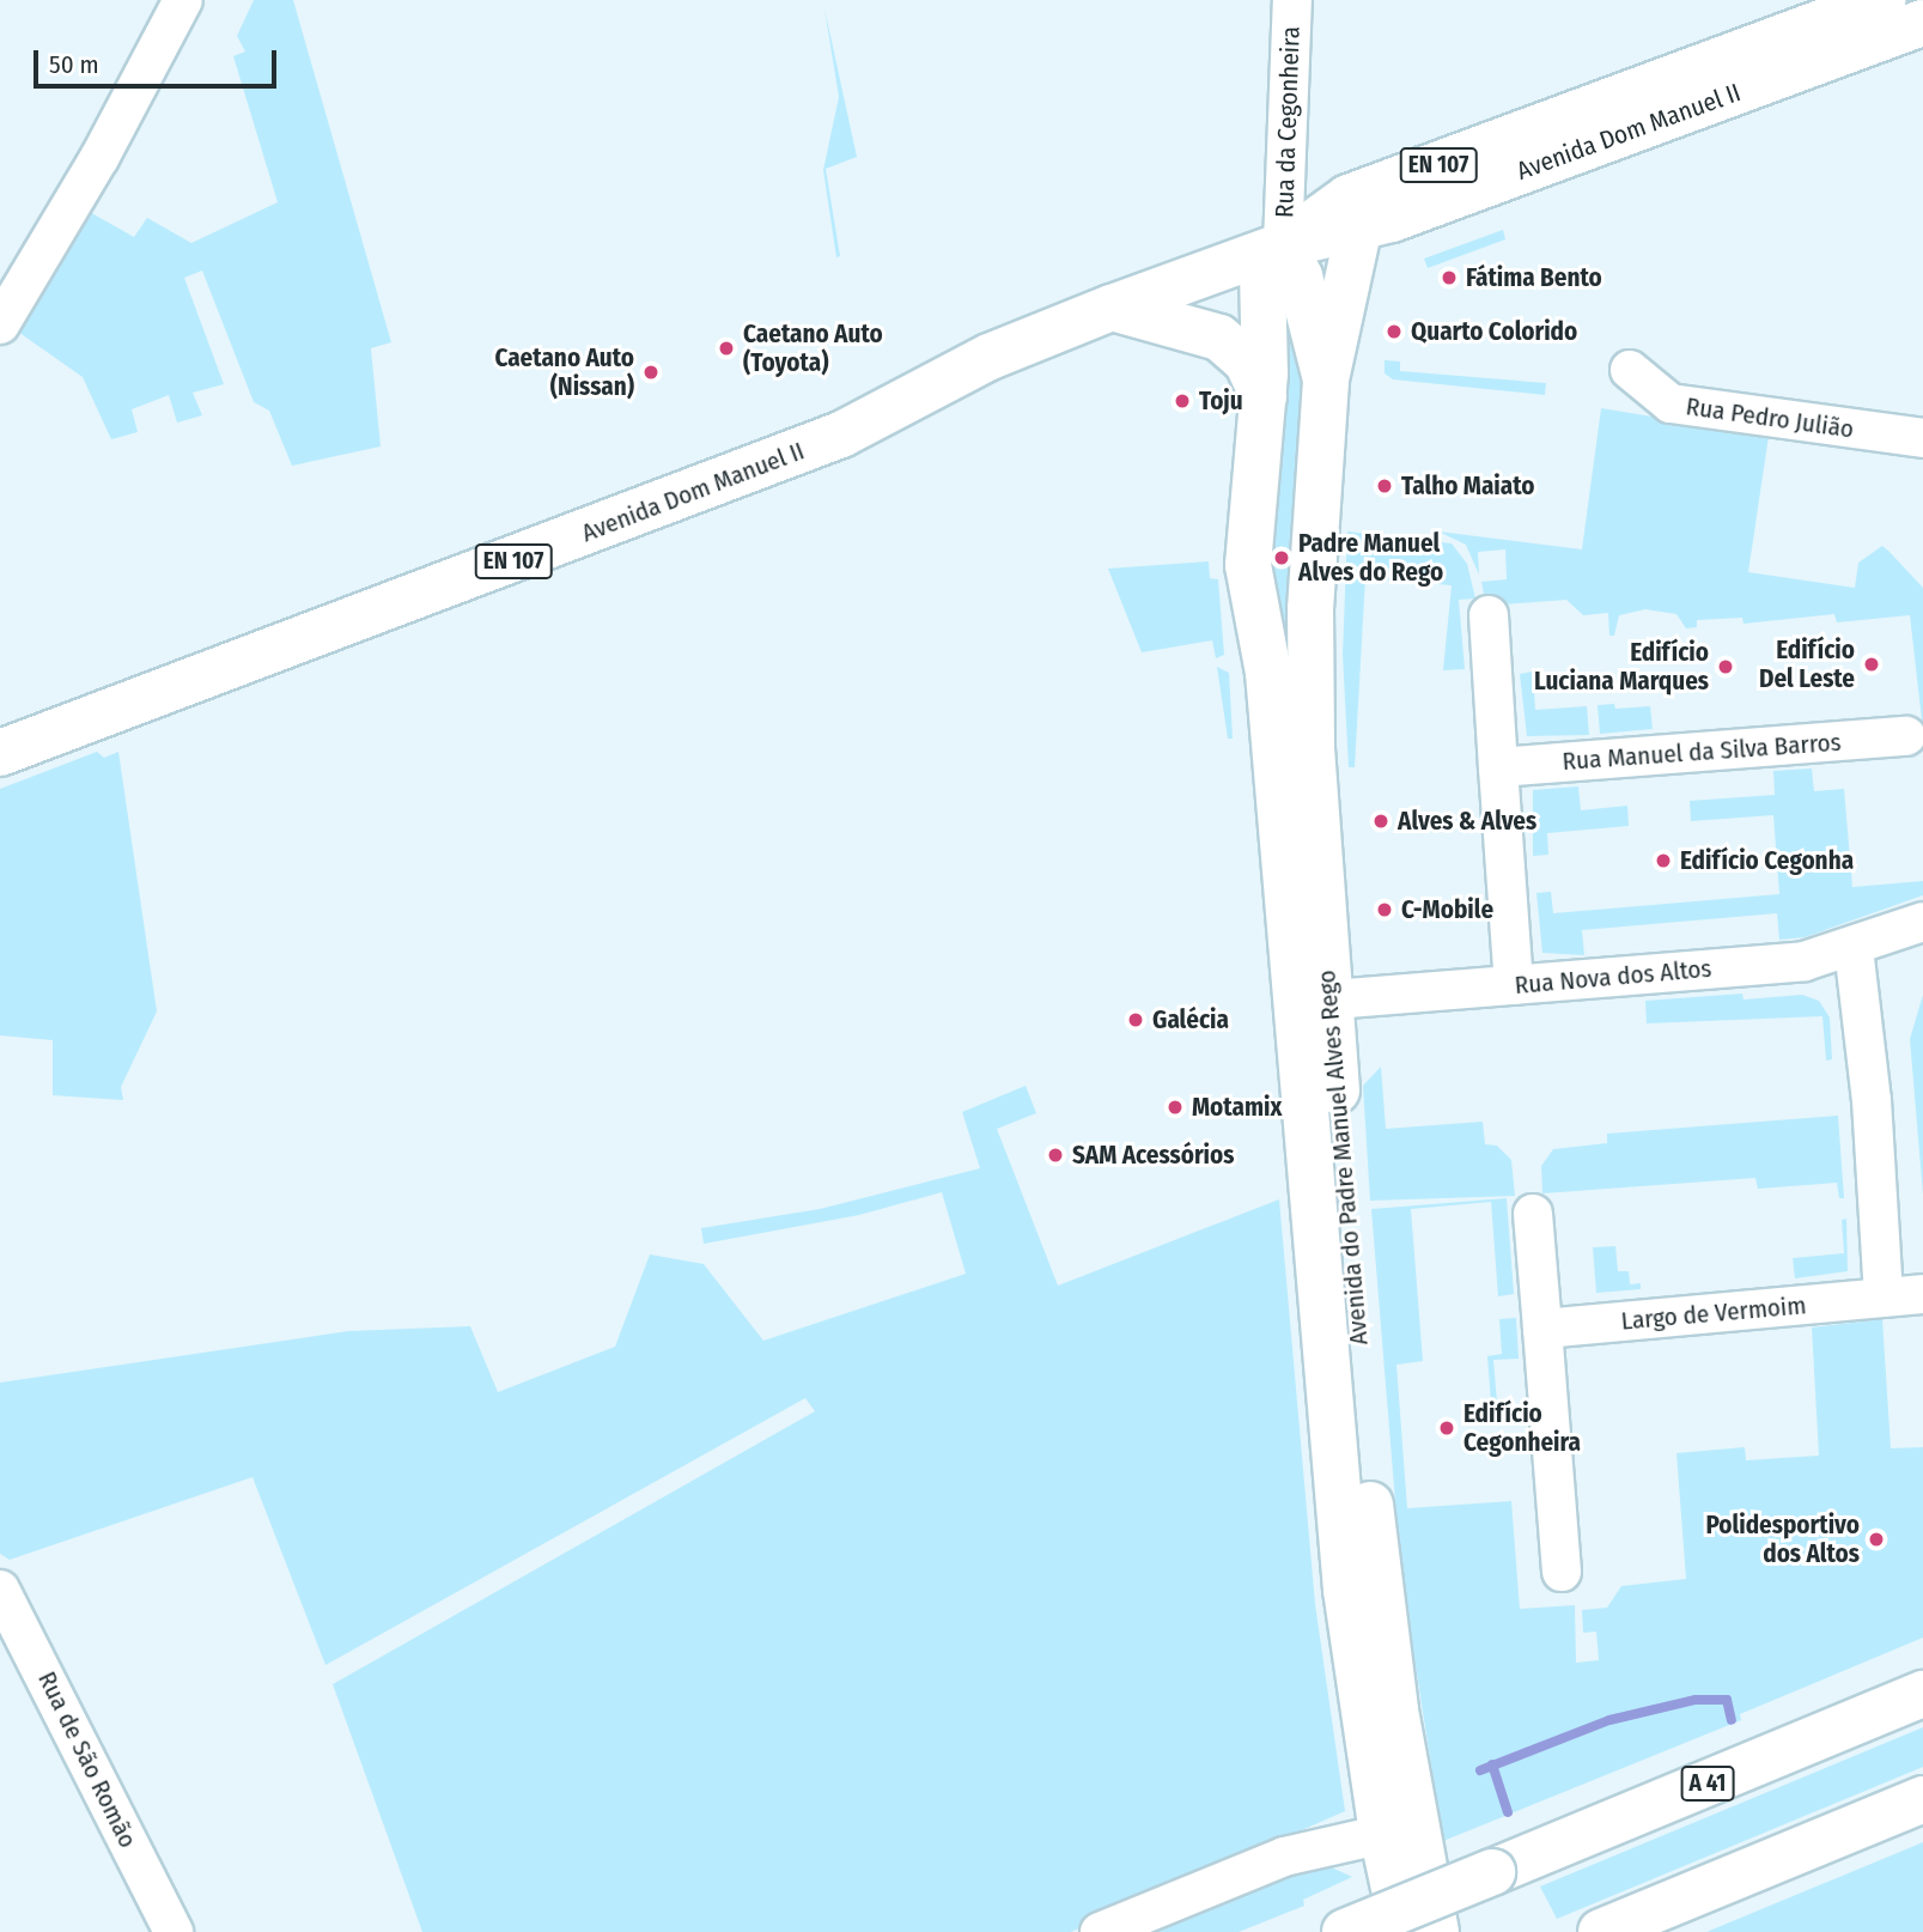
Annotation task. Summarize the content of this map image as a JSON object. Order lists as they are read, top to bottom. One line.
{"streets":{"main road":["Avenida Dom Manuel II","EN 107","Avenida do Padre Manuel Alves Rego","A 41"],"street":["Rua da Cegonheira","Rua Pedro Julião","Rua Manuel da Silva Barros","Rua Nova dos Altos","Largo de Vermoim","Rua de São Romão"]},"crossings":[["Rua da Cegonheira","Avenida Dom Manuel II"],["Rua da Cegonheira","Avenida do Padre Manuel Alves Rego"],["Avenida Dom Manuel II","Avenida do Padre Manuel Alves Rego"],["Rua Nova dos Altos","Avenida do Padre Manuel Alves Rego"]],"places":["Fátima Bento","Quarto Colorido","Caetano Auto (Toyota)","Caetano Auto (Nissan)","Toju","Talho Maiato","Padre Manuel Alves do Rego","Edifício Del Leste","Edifício Luciana Marques","Alves & Alves","Edifício Cegonha","C-Mobile","Galécia","Motamix","SAM Acessórios","Edifício Cegonheira","Polidesportivo dos Altos"],"scale_bar":"50 m"}
